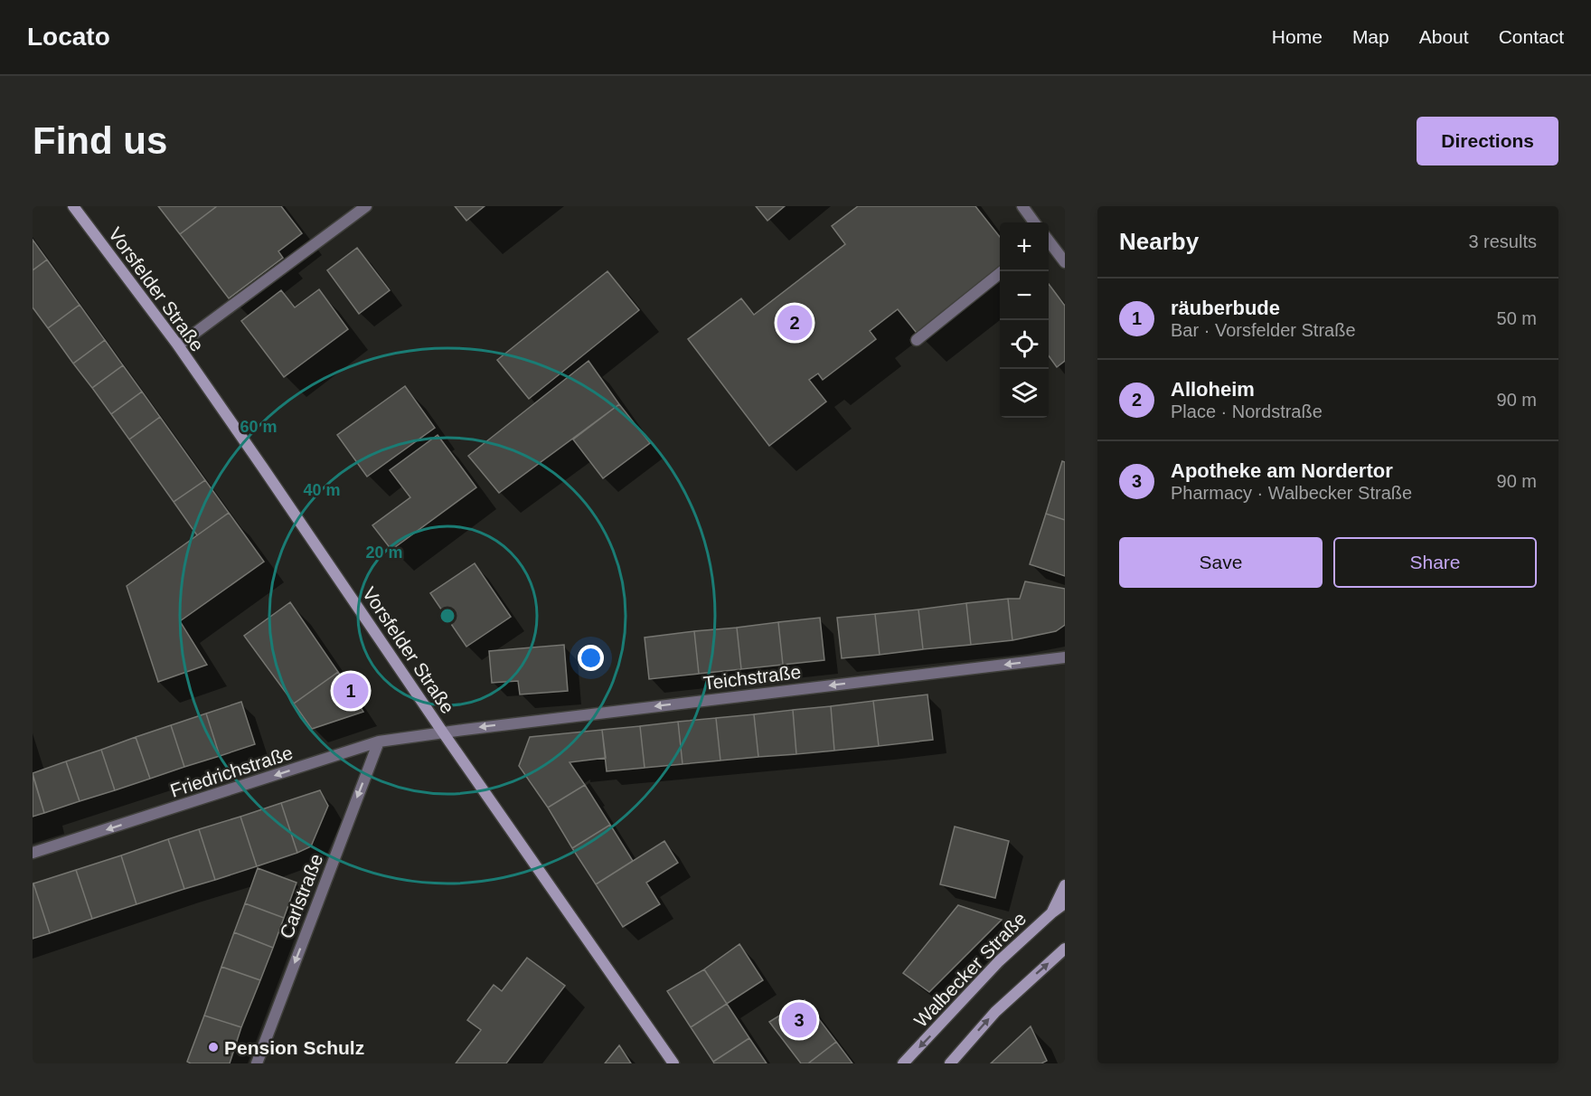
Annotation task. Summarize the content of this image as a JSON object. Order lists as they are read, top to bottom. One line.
{"streets":{"main road":["Vorsfelder Straße","Walbecker Straße"],"street":["Teichstraße","Friedrichstraße","Carlstraße"]},"crossings":[["Vorsfelder Straße","Teichstraße"],["Vorsfelder Straße","Friedrichstraße"],["Teichstraße","Friedrichstraße"],["Friedrichstraße","Carlstraße"]],"one_way":["Teichstraße","Friedrichstraße","Carlstraße"],"places":["Pension Schulz"],"page":{"header":"Locato","nav":["Home","Map","About","Contact"],"buttons":["Directions",["Save","Share"]],"title":"Find us","heading":["Nearby","3 results"],"map_buttons":["+","−"],"list":[{"mark":"1","name":"räuberbude","note":"Bar · Vorsfelder Straße","value":"50 m"},{"mark":"2","name":"Alloheim","note":"Place · Nordstraße","value":"90 m"},{"mark":"3","name":"Apotheke am Nordertor","note":"Pharmacy · Walbecker Straße","value":"90 m"}],"pins":["2","1","3"]},"rings":["60 m","40 m","20 m"]}
